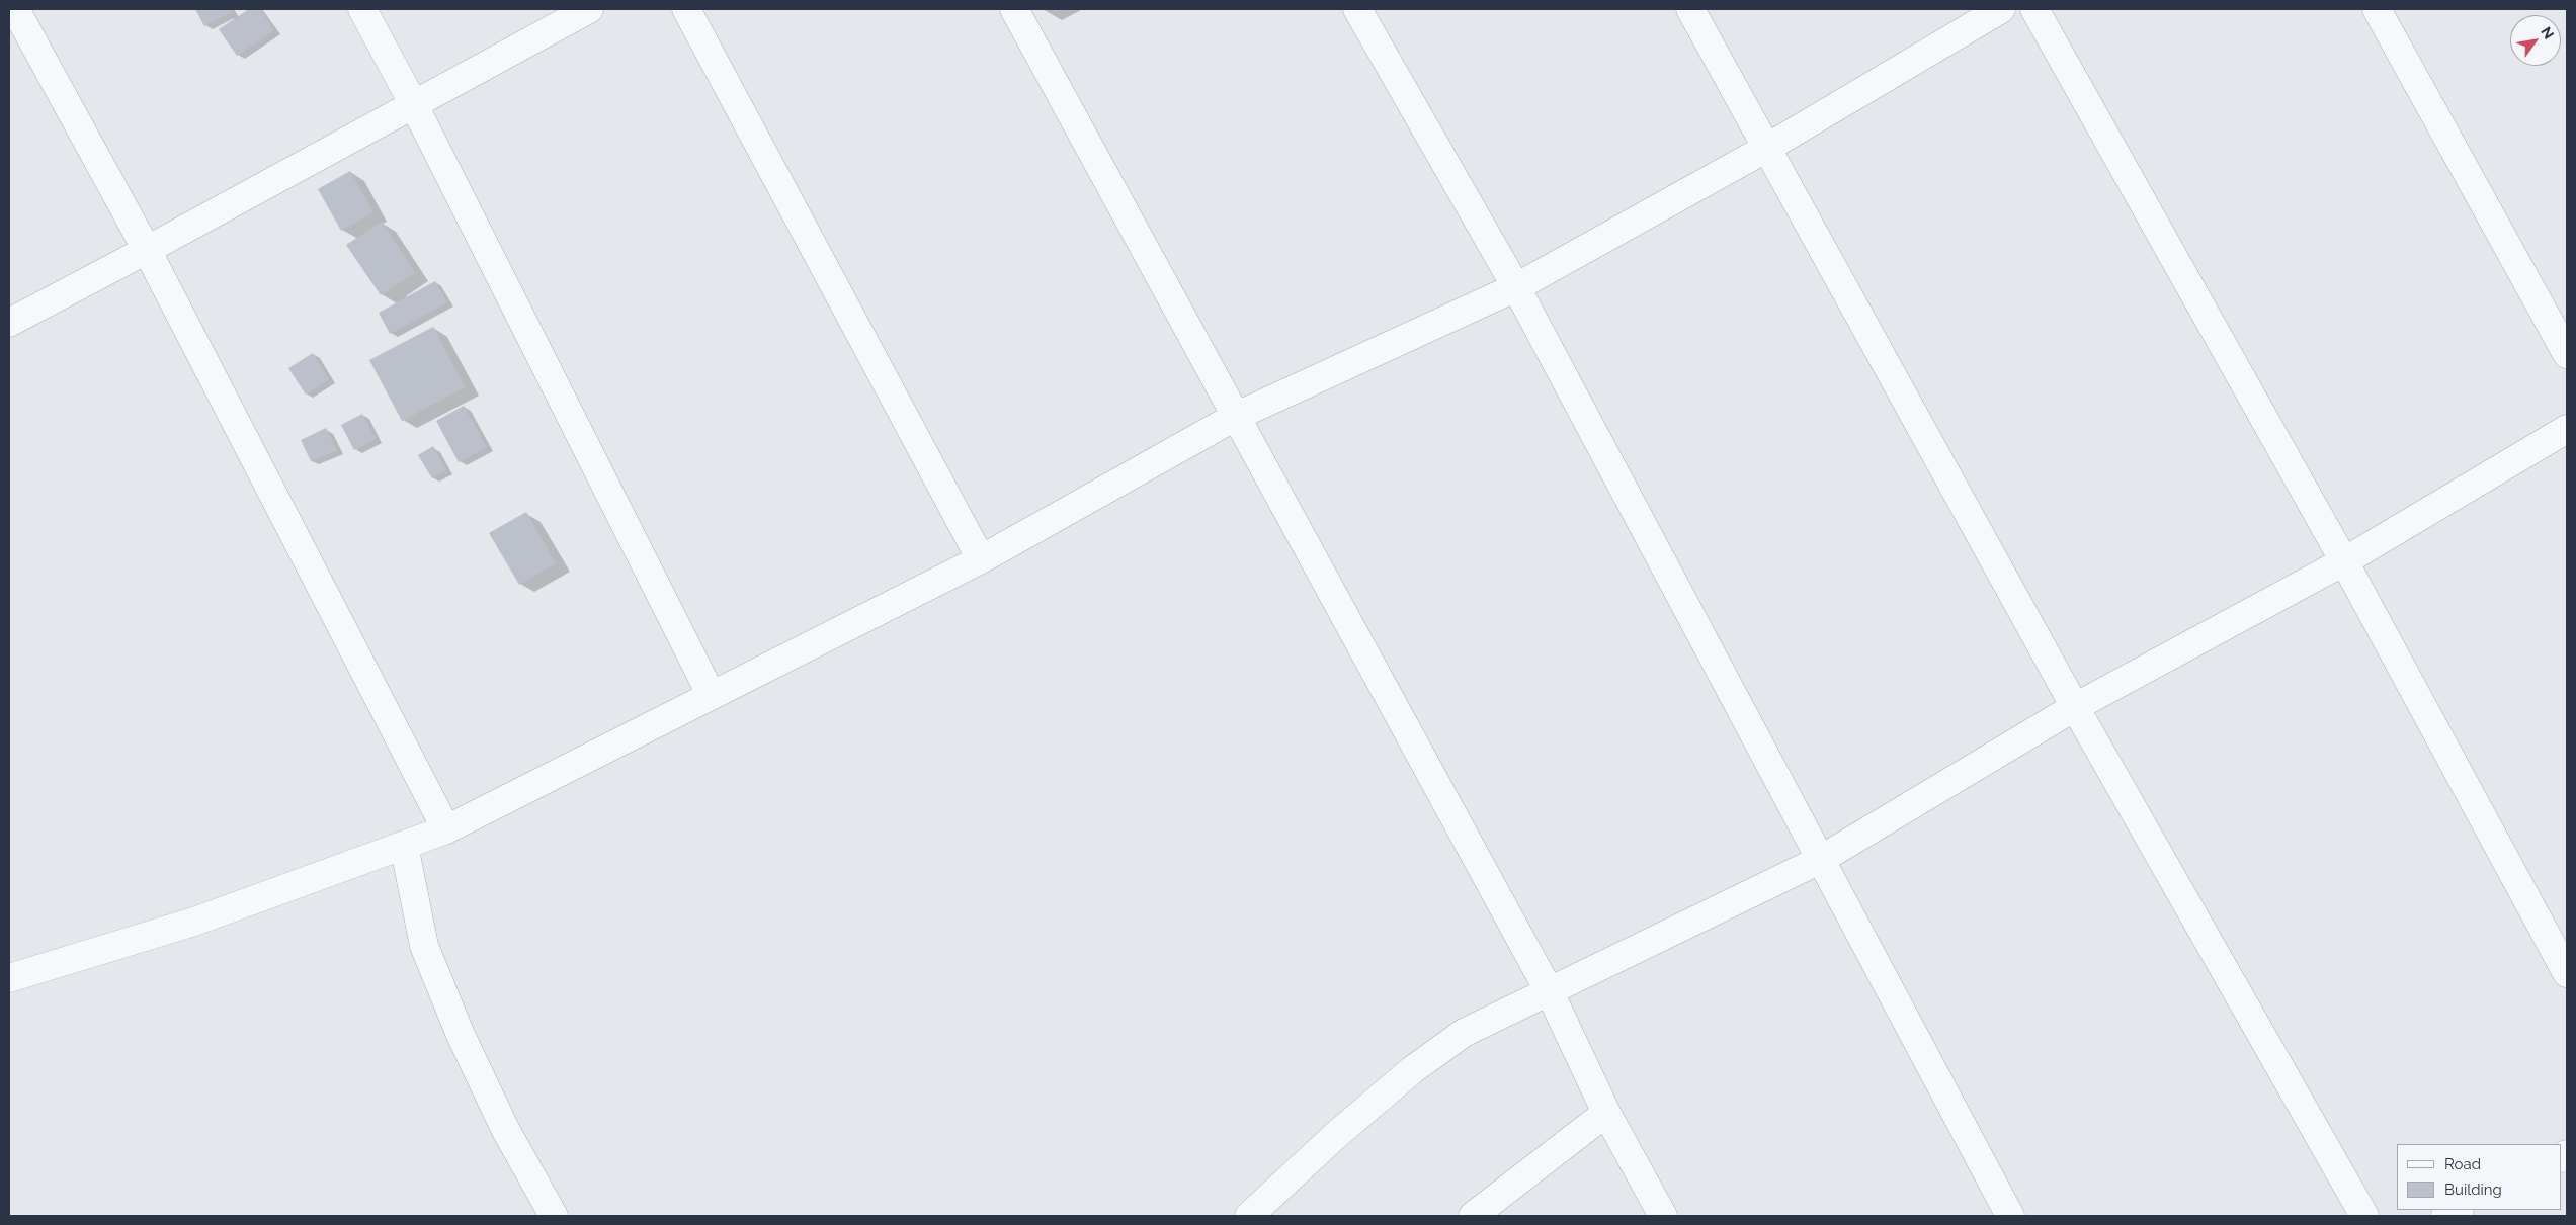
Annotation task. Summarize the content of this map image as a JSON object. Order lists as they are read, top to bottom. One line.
{"legend":["Road","Building"],"north":"top right"}
